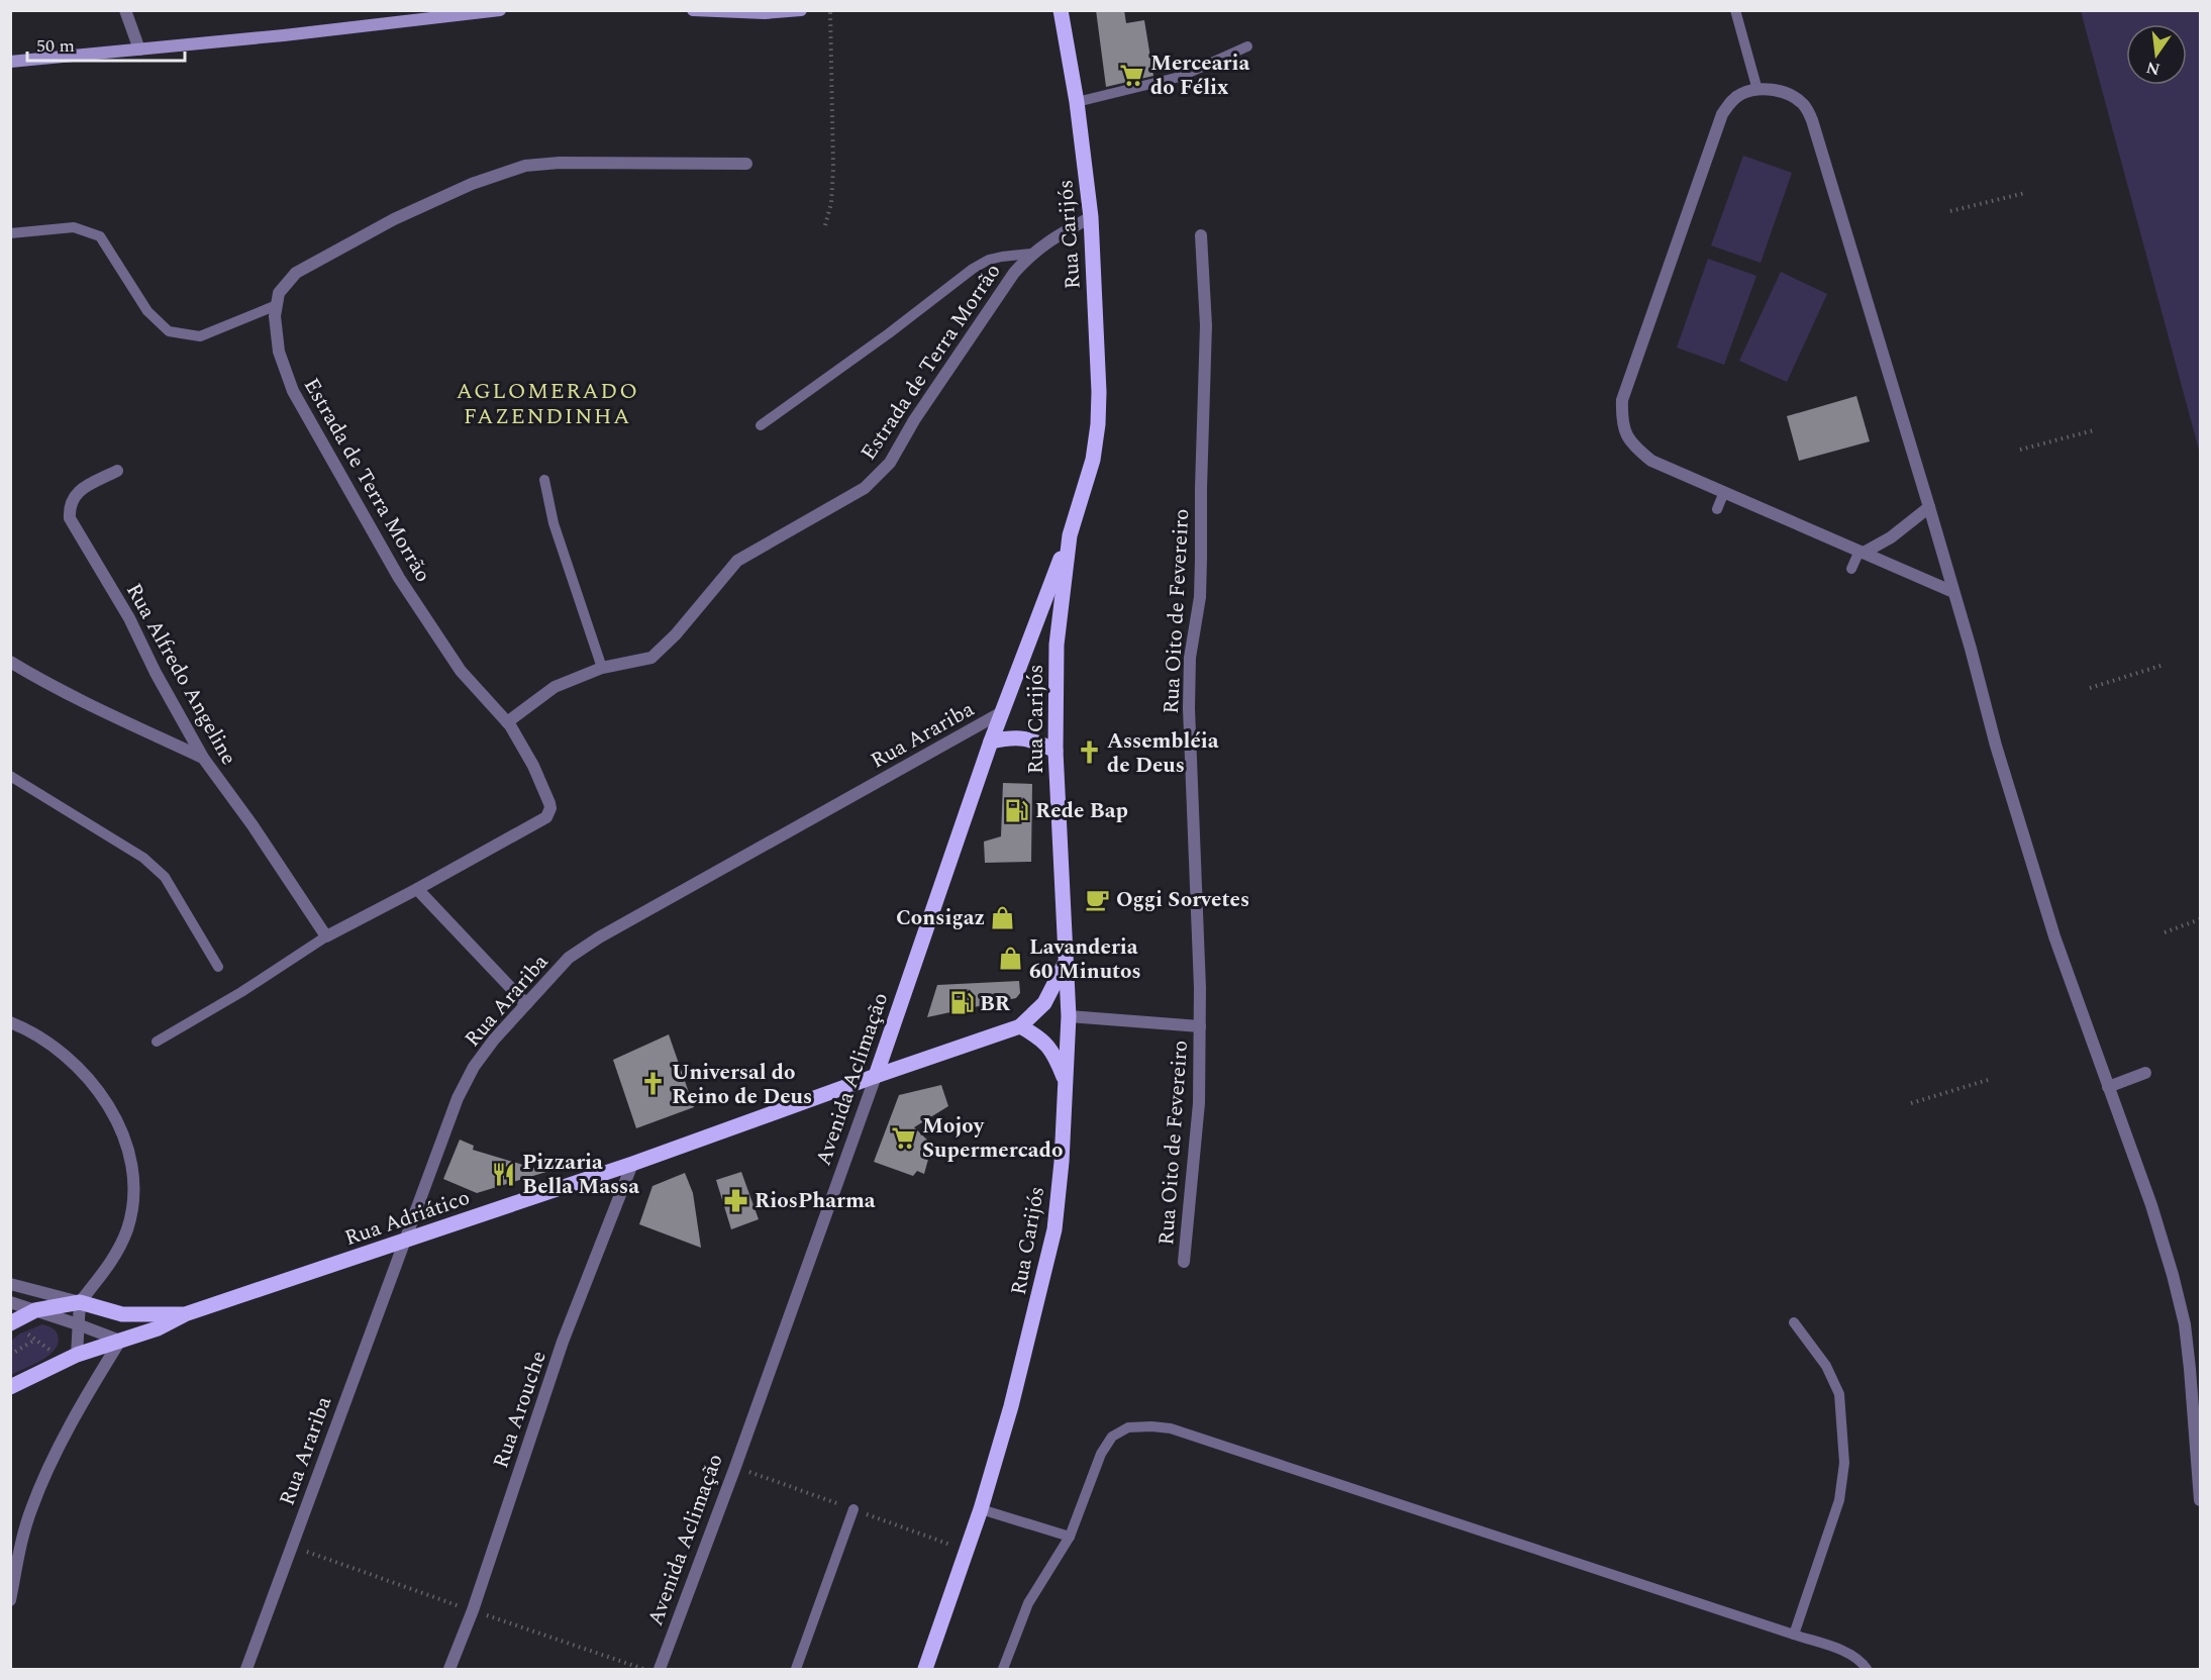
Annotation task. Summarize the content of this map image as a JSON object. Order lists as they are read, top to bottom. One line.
{"streets":{"main road":["Rua Carijós","Avenida Aclimação","Rua Adriático"],"street":["Estrada de Terra Morrão","Rua Oito de Fevereiro","Rua Alfredo Angeline","Rua Arariba","Rua Arouche"]},"crossings":[["Rua Carijós","Estrada de Terra Morrão"],["Rua Carijós","Rua Oito de Fevereiro"],["Rua Carijós","Avenida Aclimação"],["Rua Carijós","Rua Adriático"],["Rua Arariba","Avenida Aclimação"],["Rua Arariba","Rua Adriático"],["Avenida Aclimação","Rua Adriático"],["Rua Adriático","Rua Arouche"]],"districts":["AGLOMERADO FAZENDINHA"],"places":{"supermarket":["Mercearia do Félix","Mojoy Supermercado"],"church":["Assembléia de Deus","Universal do Reino de Deus"],"fuel station":["Rede Bap","BR"],"cafe":["Oggi Sorvetes"],"shop":["Consigaz","Lavanderia 60 Minutos"],"restaurant":["Pizzaria Bella Massa"],"pharmacy":["RiosPharma"]},"scale_bar":"50 m","north":"bottom"}
